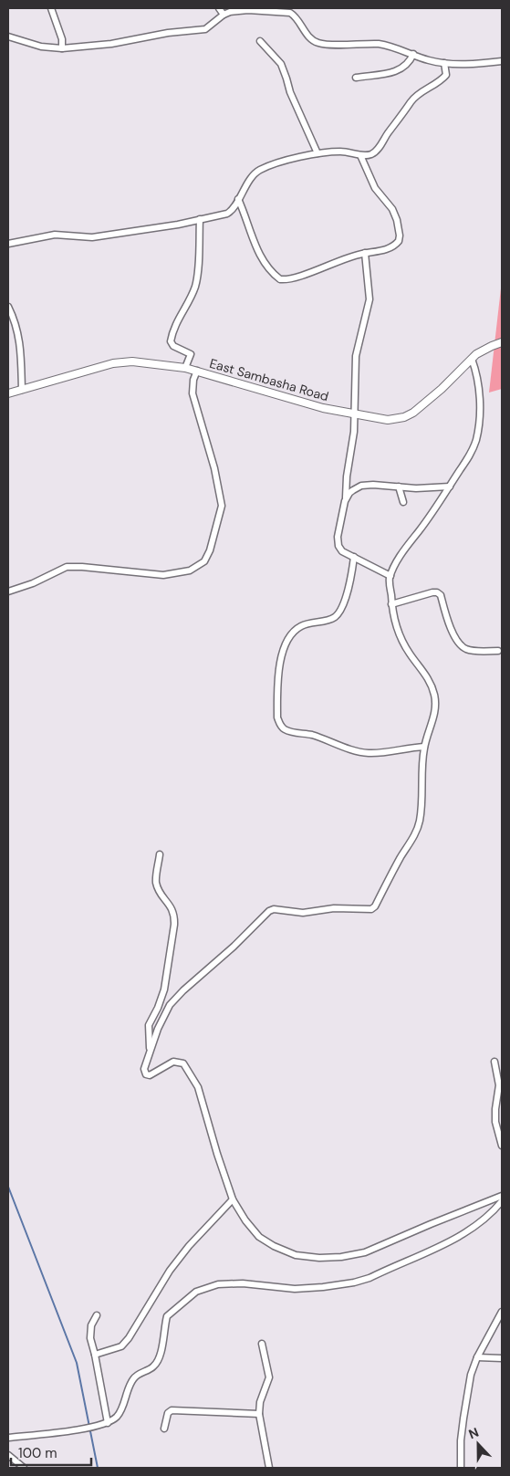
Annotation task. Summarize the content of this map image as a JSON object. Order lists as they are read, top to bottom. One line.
{"streets":{"street":["East Sambasha Road"]},"scale_bar":"100 m","north":"top"}
